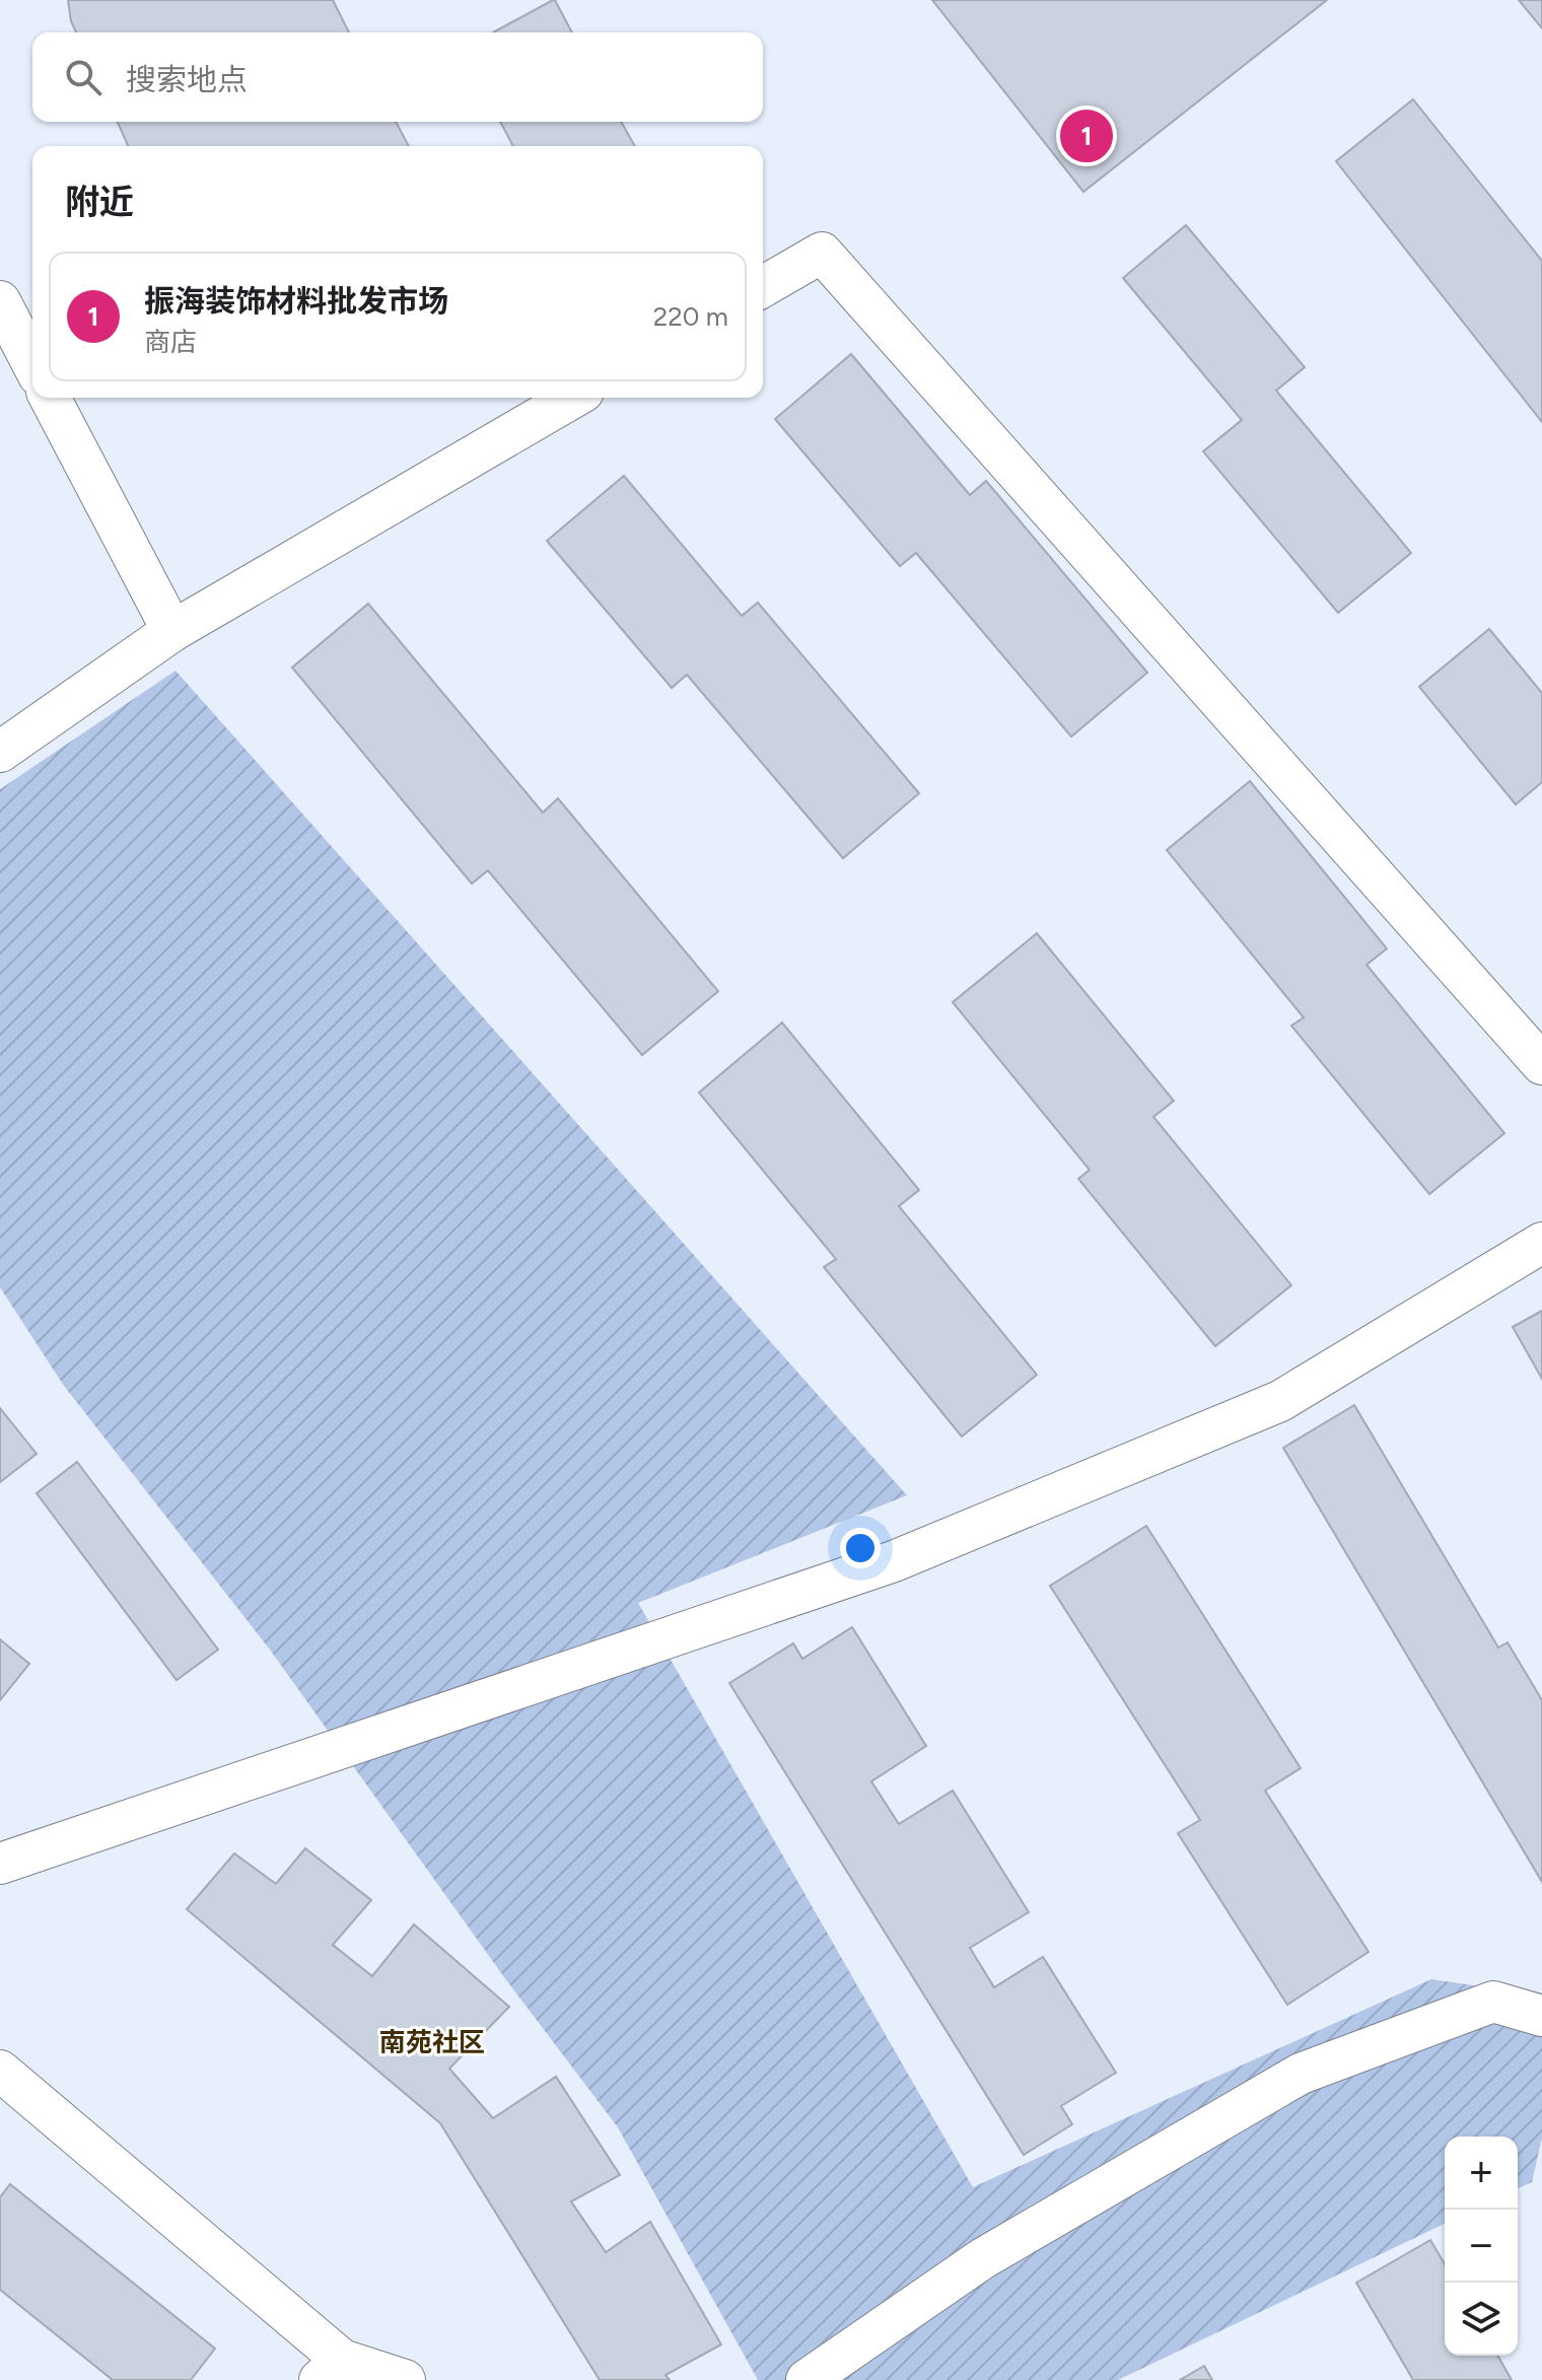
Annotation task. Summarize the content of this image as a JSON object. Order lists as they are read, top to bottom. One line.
{"districts":["南苑社区"],"page":{"search":"搜索地点","pins":"1","heading":"附近","list":[{"mark":"1","name":"振海装饰材料批发市场","note":"商店","value":"220 m"}],"map_buttons":["+","−"]}}
